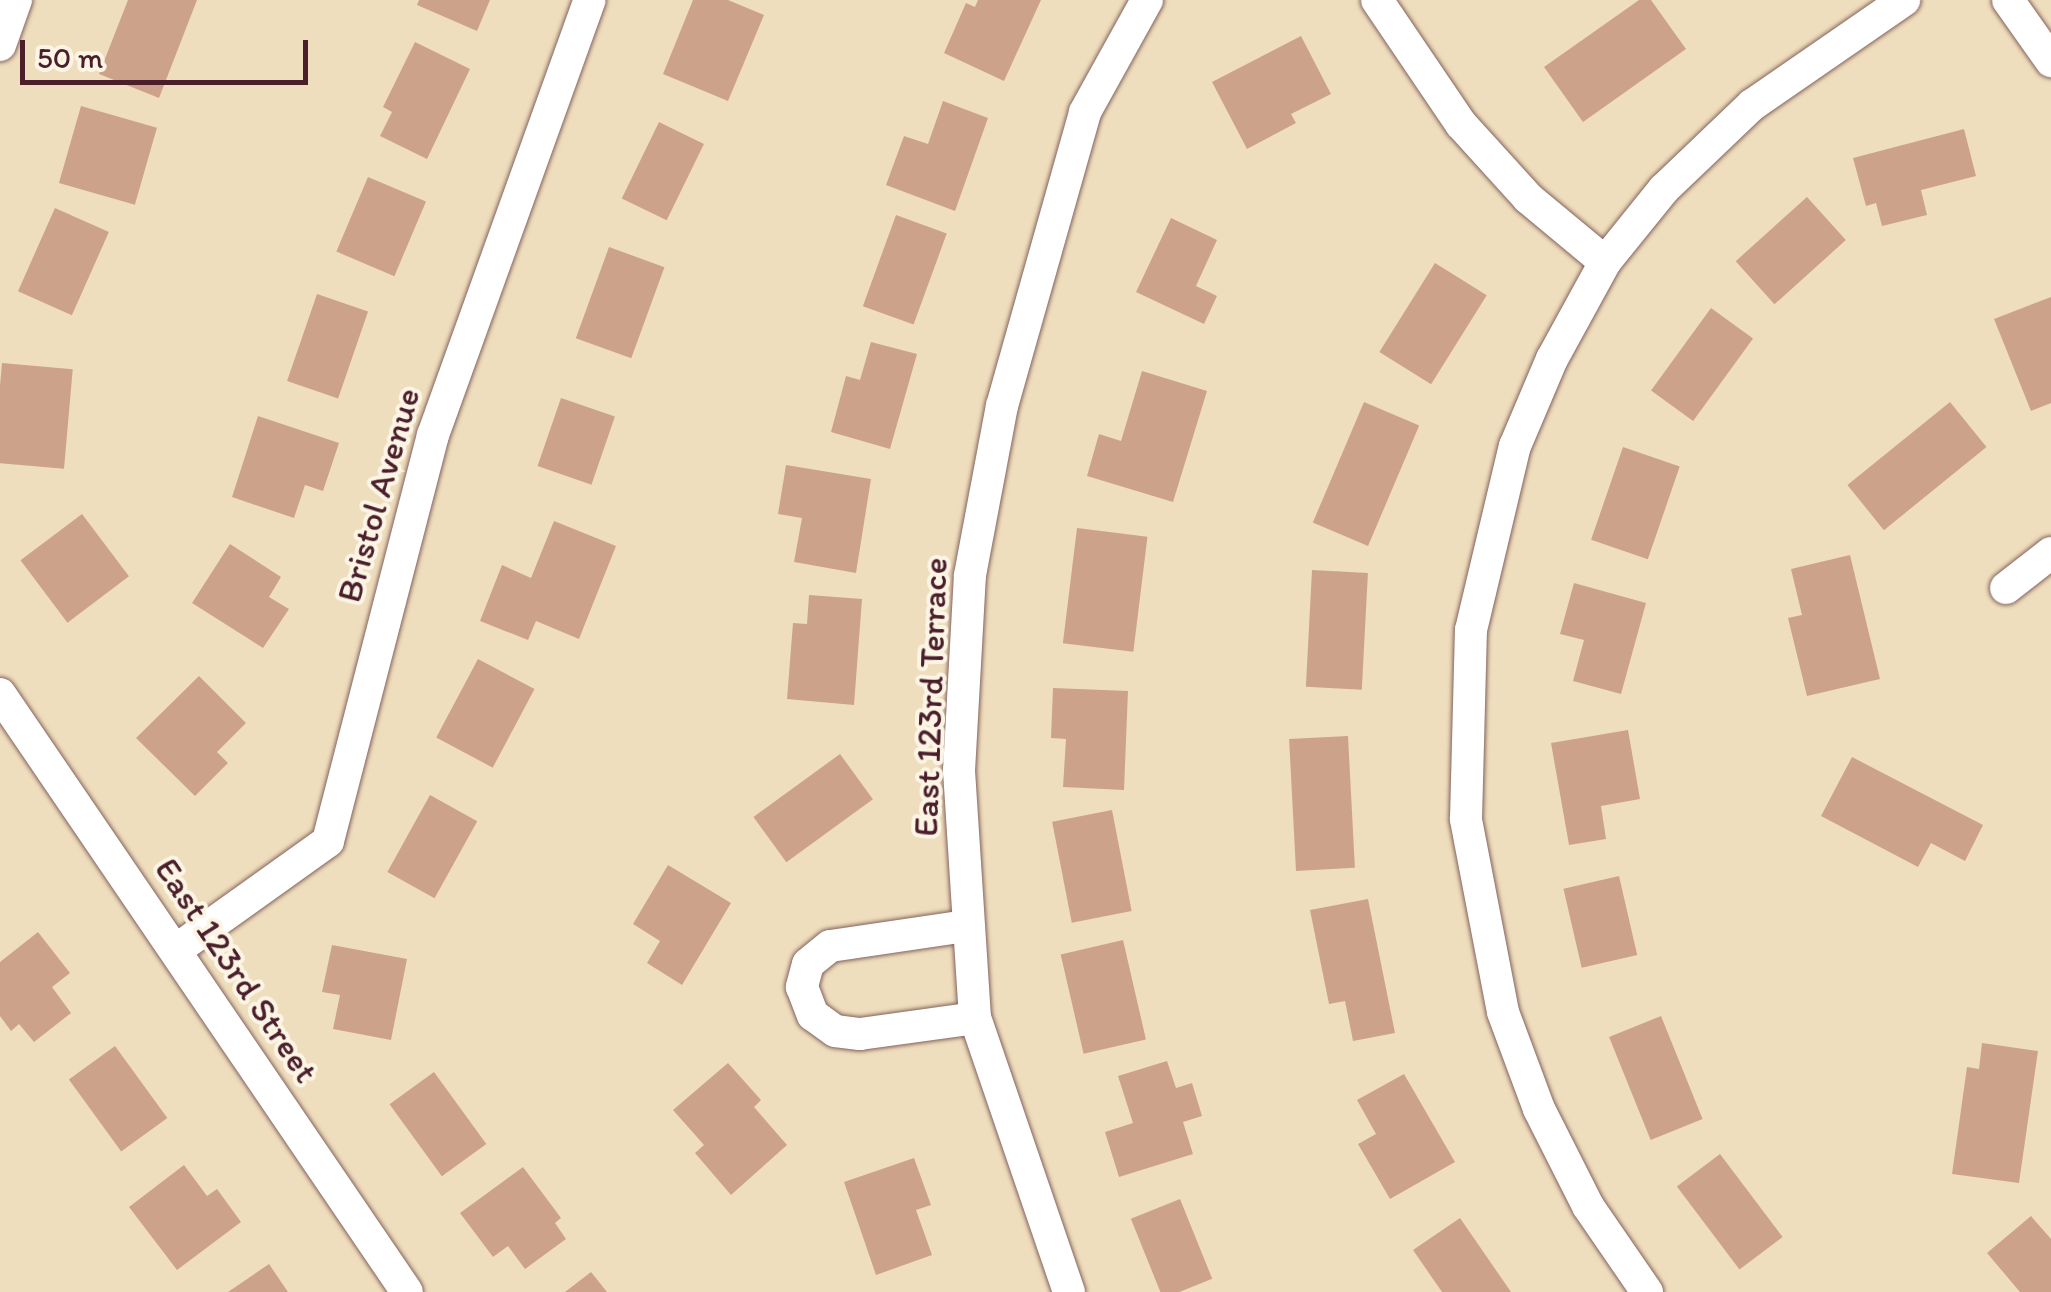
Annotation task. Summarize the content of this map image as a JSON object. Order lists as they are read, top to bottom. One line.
{"streets":{"street":["Bristol Avenue","East 123rd Terrace","East 123rd Street"]},"crossings":[["Bristol Avenue","East 123rd Street"]],"scale_bar":"50 m"}
